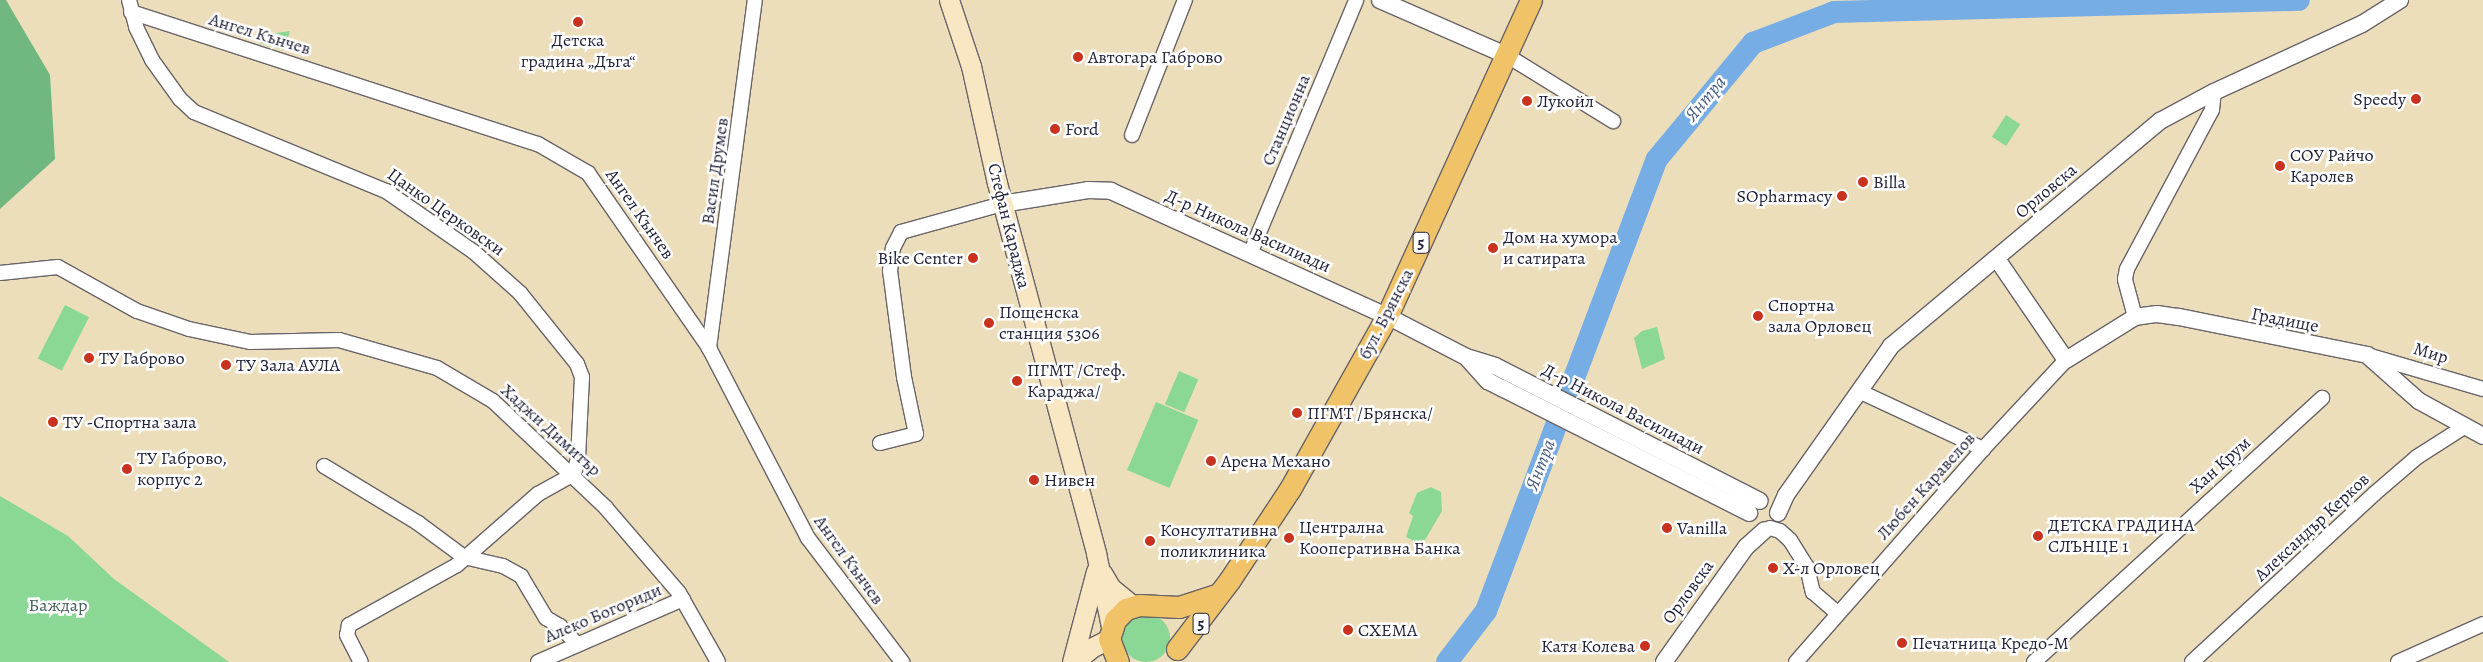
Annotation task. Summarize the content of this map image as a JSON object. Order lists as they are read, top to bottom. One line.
{"streets":{"main road":["Стефан Караджа","5","бул. Брянска"],"street":["Ангел Кънчев","Станционна","Васил Друмев","Орловска","Цанко Церковски","Д-р Никола Василиади","Градище","Мир","Хаджи Димитър","Хан Крум","Любен Каравелов","Александър Керков","Алеко Богориди"]},"crossings":[["Ангел Кънчев","Васил Друмев"],["Ангел Кънчев","Цанко Церковски"],["Станционна","Д-р Никола Василиади"],["Орловска","Д-р Никола Василиади"],["Цанко Церковски","Хаджи Димитър"],["Стефан Караджа","Д-р Никола Василиади"],["Д-р Никола Василиади","бул. Брянска"],["5","бул. Брянска"],["Градище","Мир"],["Градище","Любен Каравелов"],["Хаджи Димитър","Алеко Богориди"]],"water":["Янтра"],"parks":["Баждар"],"places":["Детска градина „Дъга“","Автогара Габрово","Speedy","Лукойл","Ford","СОУ Райчо Каролев","Billa","SOpharmacy","Дом на хумора и сатирата","Bike Center","Спортна зала Орловец","Пощенска станция 5306","ТУ Габрово","ТУ Зала АУЛА","ПГМТ /Стеф. Караджа/","ПГМТ /Брянска/","ТУ -Спортна зала","Арена Механо","ТУ Габрово, корпус 2","Нивен","Vanilla","ДЕТСКА ГРАДИНА СЛЪНЦЕ 1","Централна Кооперативна Банка","Консултативна поликлиника","Х-л Орловец","СХЕМА","Печатница Кредо-М","Катя Колева"]}
